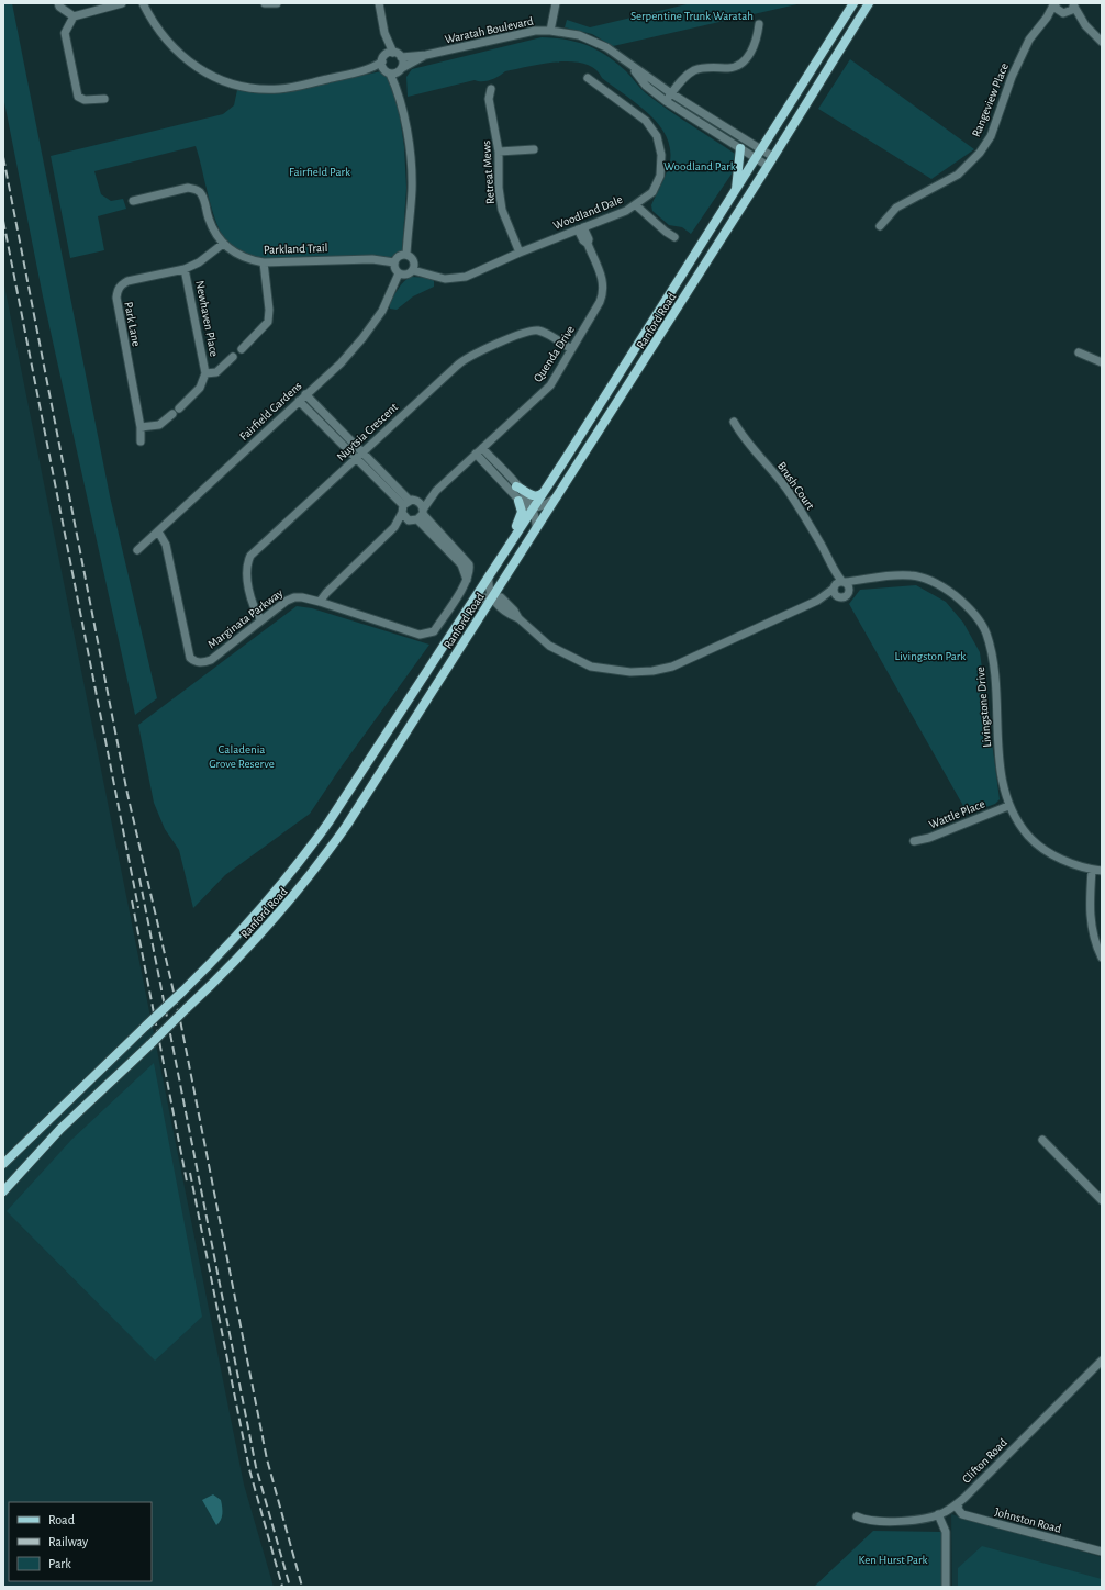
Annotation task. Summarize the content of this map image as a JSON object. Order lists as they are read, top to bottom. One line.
{"streets":{"main road":["Ranford Road"],"street":["Waratah Boulevard","Rangeview Place","Retreat Mews","Woodland Dale","Parkland Trail","Newhaven Place","Park Lane","Quenda Drive","Fairfield Gardens","Nuytsia Crescent","Brush Court","Marginata Parkway","Livingstone Drive","Wattle Place","Clifton Road","Johnston Road"]},"crossings":[["Waratah Boulevard","Ranford Road"],["Retreat Mews","Woodland Dale"],["Woodland Dale","Parkland Trail"],["Woodland Dale","Quenda Drive"],["Woodland Dale","Fairfield Gardens"],["Parkland Trail","Park Lane"],["Parkland Trail","Fairfield Gardens"],["Newhaven Place","Park Lane"],["Quenda Drive","Nuytsia Crescent"],["Quenda Drive","Marginata Parkway"],["Fairfield Gardens","Marginata Parkway"],["Nuytsia Crescent","Marginata Parkway"],["Brush Court","Livingstone Drive"],["Livingstone Drive","Wattle Place"],["Clifton Road","Johnston Road"]],"parks":["Serpentine Trunk Waratah","Woodland Park","Fairfield Park","Livingston Park","Caladenia Grove Reserve","Ken Hurst Park"],"legend":["Road","Railway","Park"]}
